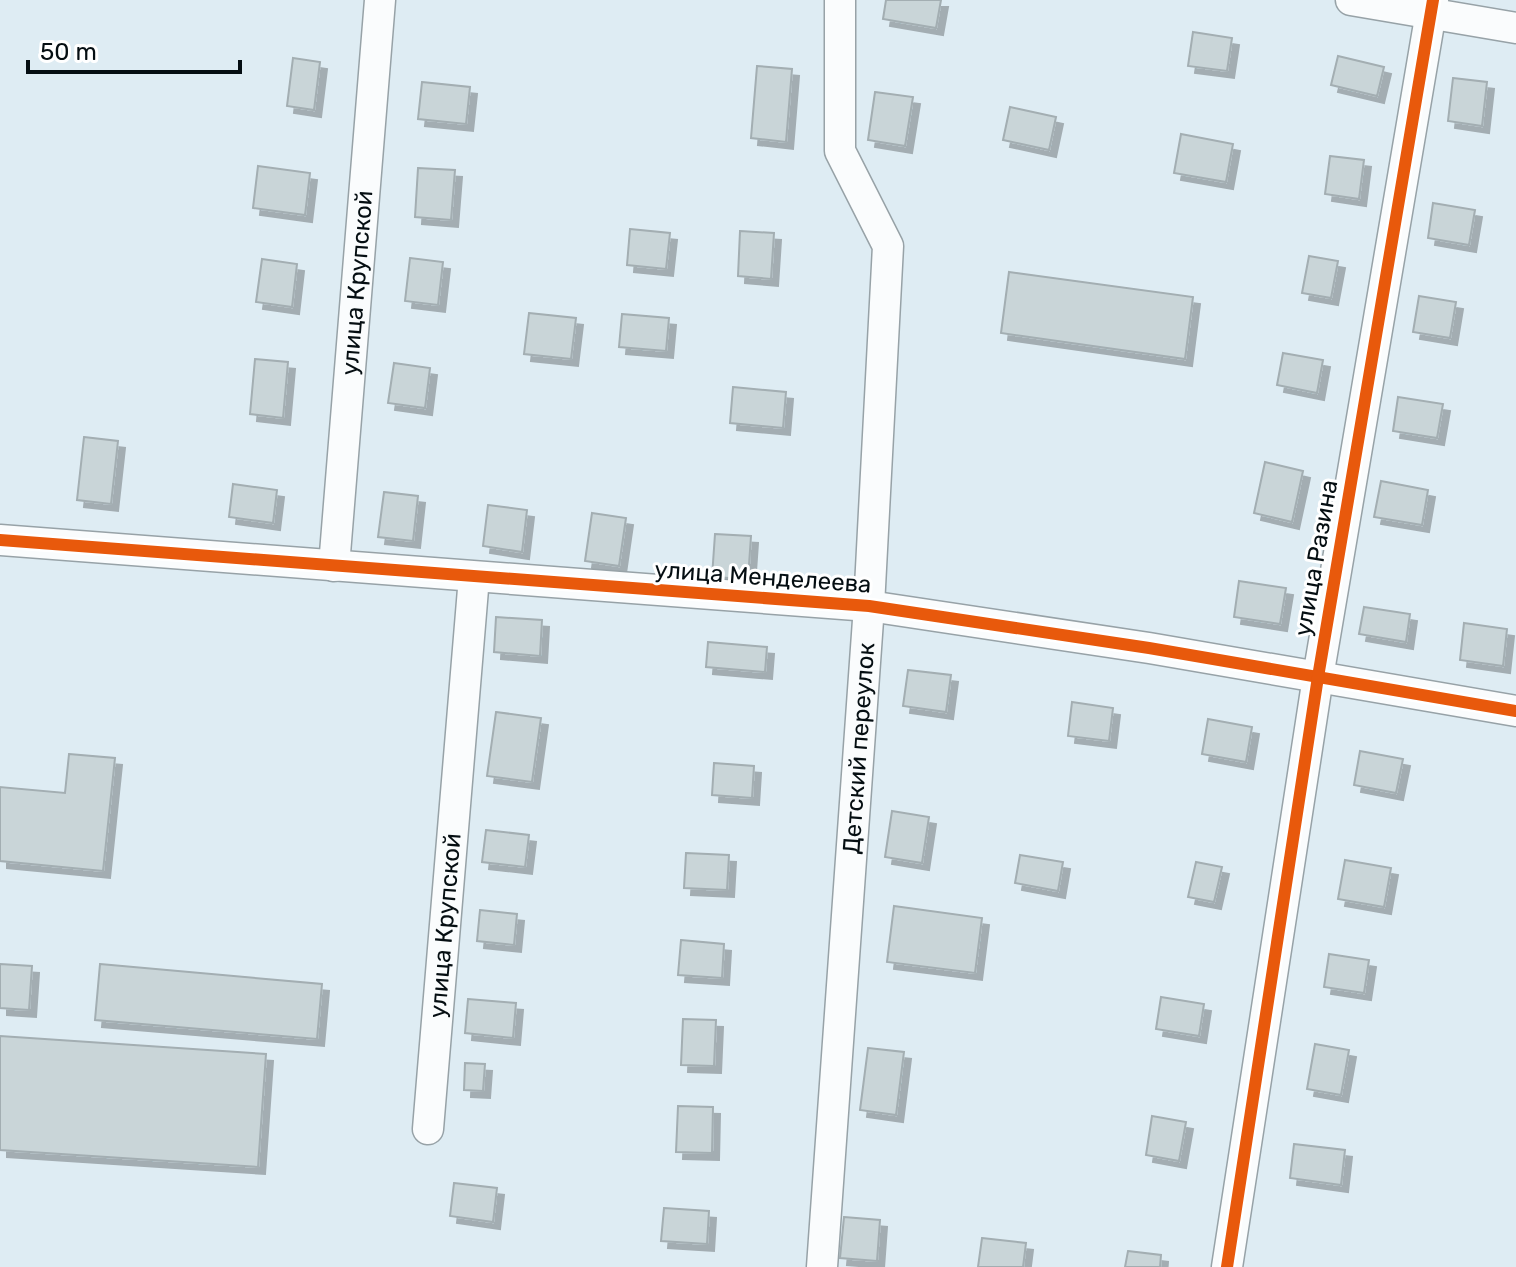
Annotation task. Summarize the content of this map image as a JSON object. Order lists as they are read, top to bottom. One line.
{"streets":{"street":["улица Крупской","улица Разина","улица Менделеева","Детский переулок"]},"crossings":[["улица Крупской","улица Менделеева"],["улица Разина","улица Менделеева"],["улица Менделеева","Детский переулок"]],"scale_bar":"50 m"}
